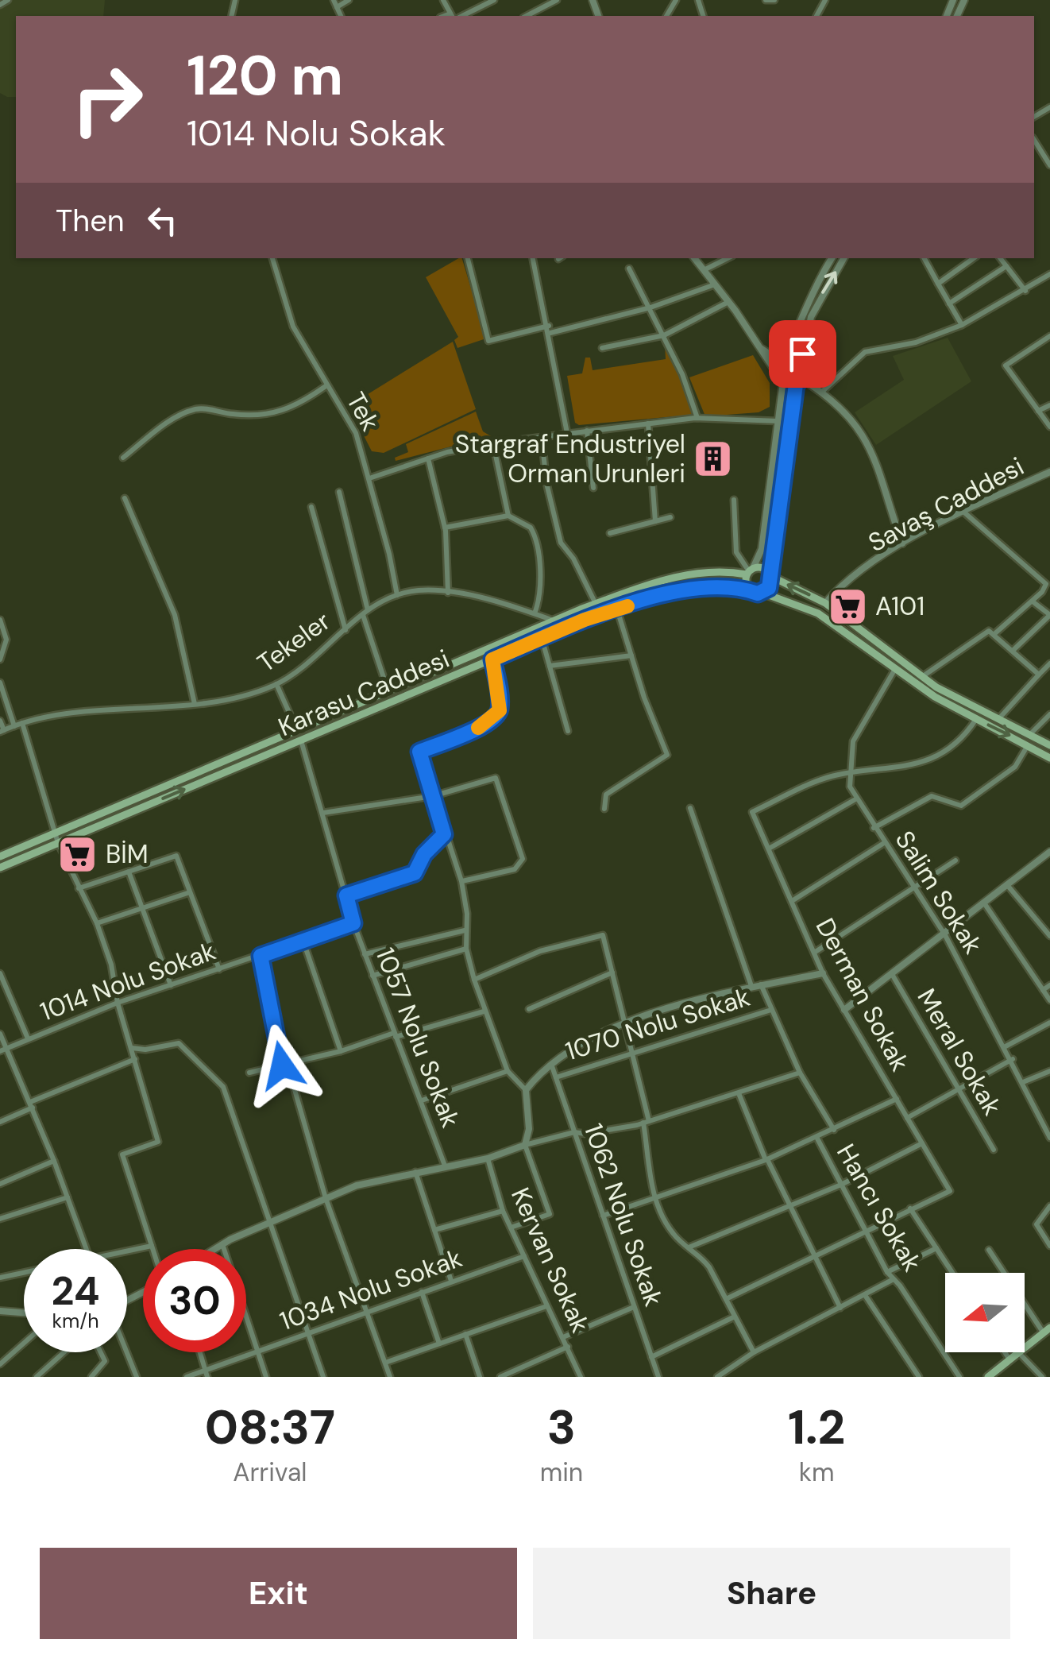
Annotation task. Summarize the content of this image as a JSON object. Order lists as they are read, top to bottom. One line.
{"streets":{"main road":["Karasu Caddesi"],"street":["Tek","Savaş Caddesi","Tekeler","Salim Sokak","1014 Nolu Sokak","Derman Sokak","1070 Nolu Sokak","1057 Nolu Sokak","Meral Sokak","Hancı Sokak","1062 Nolu Sokak","Kervan Sokak","1034 Nolu Sokak"]},"crossings":[["Tek","Tekeler"],["Tekeler","Karasu Caddesi"],["Karasu Caddesi","1057 Nolu Sokak"],["Salim Sokak","Derman Sokak"],["1014 Nolu Sokak","1057 Nolu Sokak"],["1070 Nolu Sokak","1062 Nolu Sokak"],["Kervan Sokak","1034 Nolu Sokak"]],"places":{"building":["Stargraf Endustriyel Orman Urunleri"],"supermarket":["A101","BİM"]},"north":"left","page":{"turn":["120 m","1014 Nolu Sokak"],"then":"Then","speed":"24 km/h","limit":"30","eta":["08:37","Arrival","3","min","1.2","km"],"buttons":["Exit","Share"]}}
